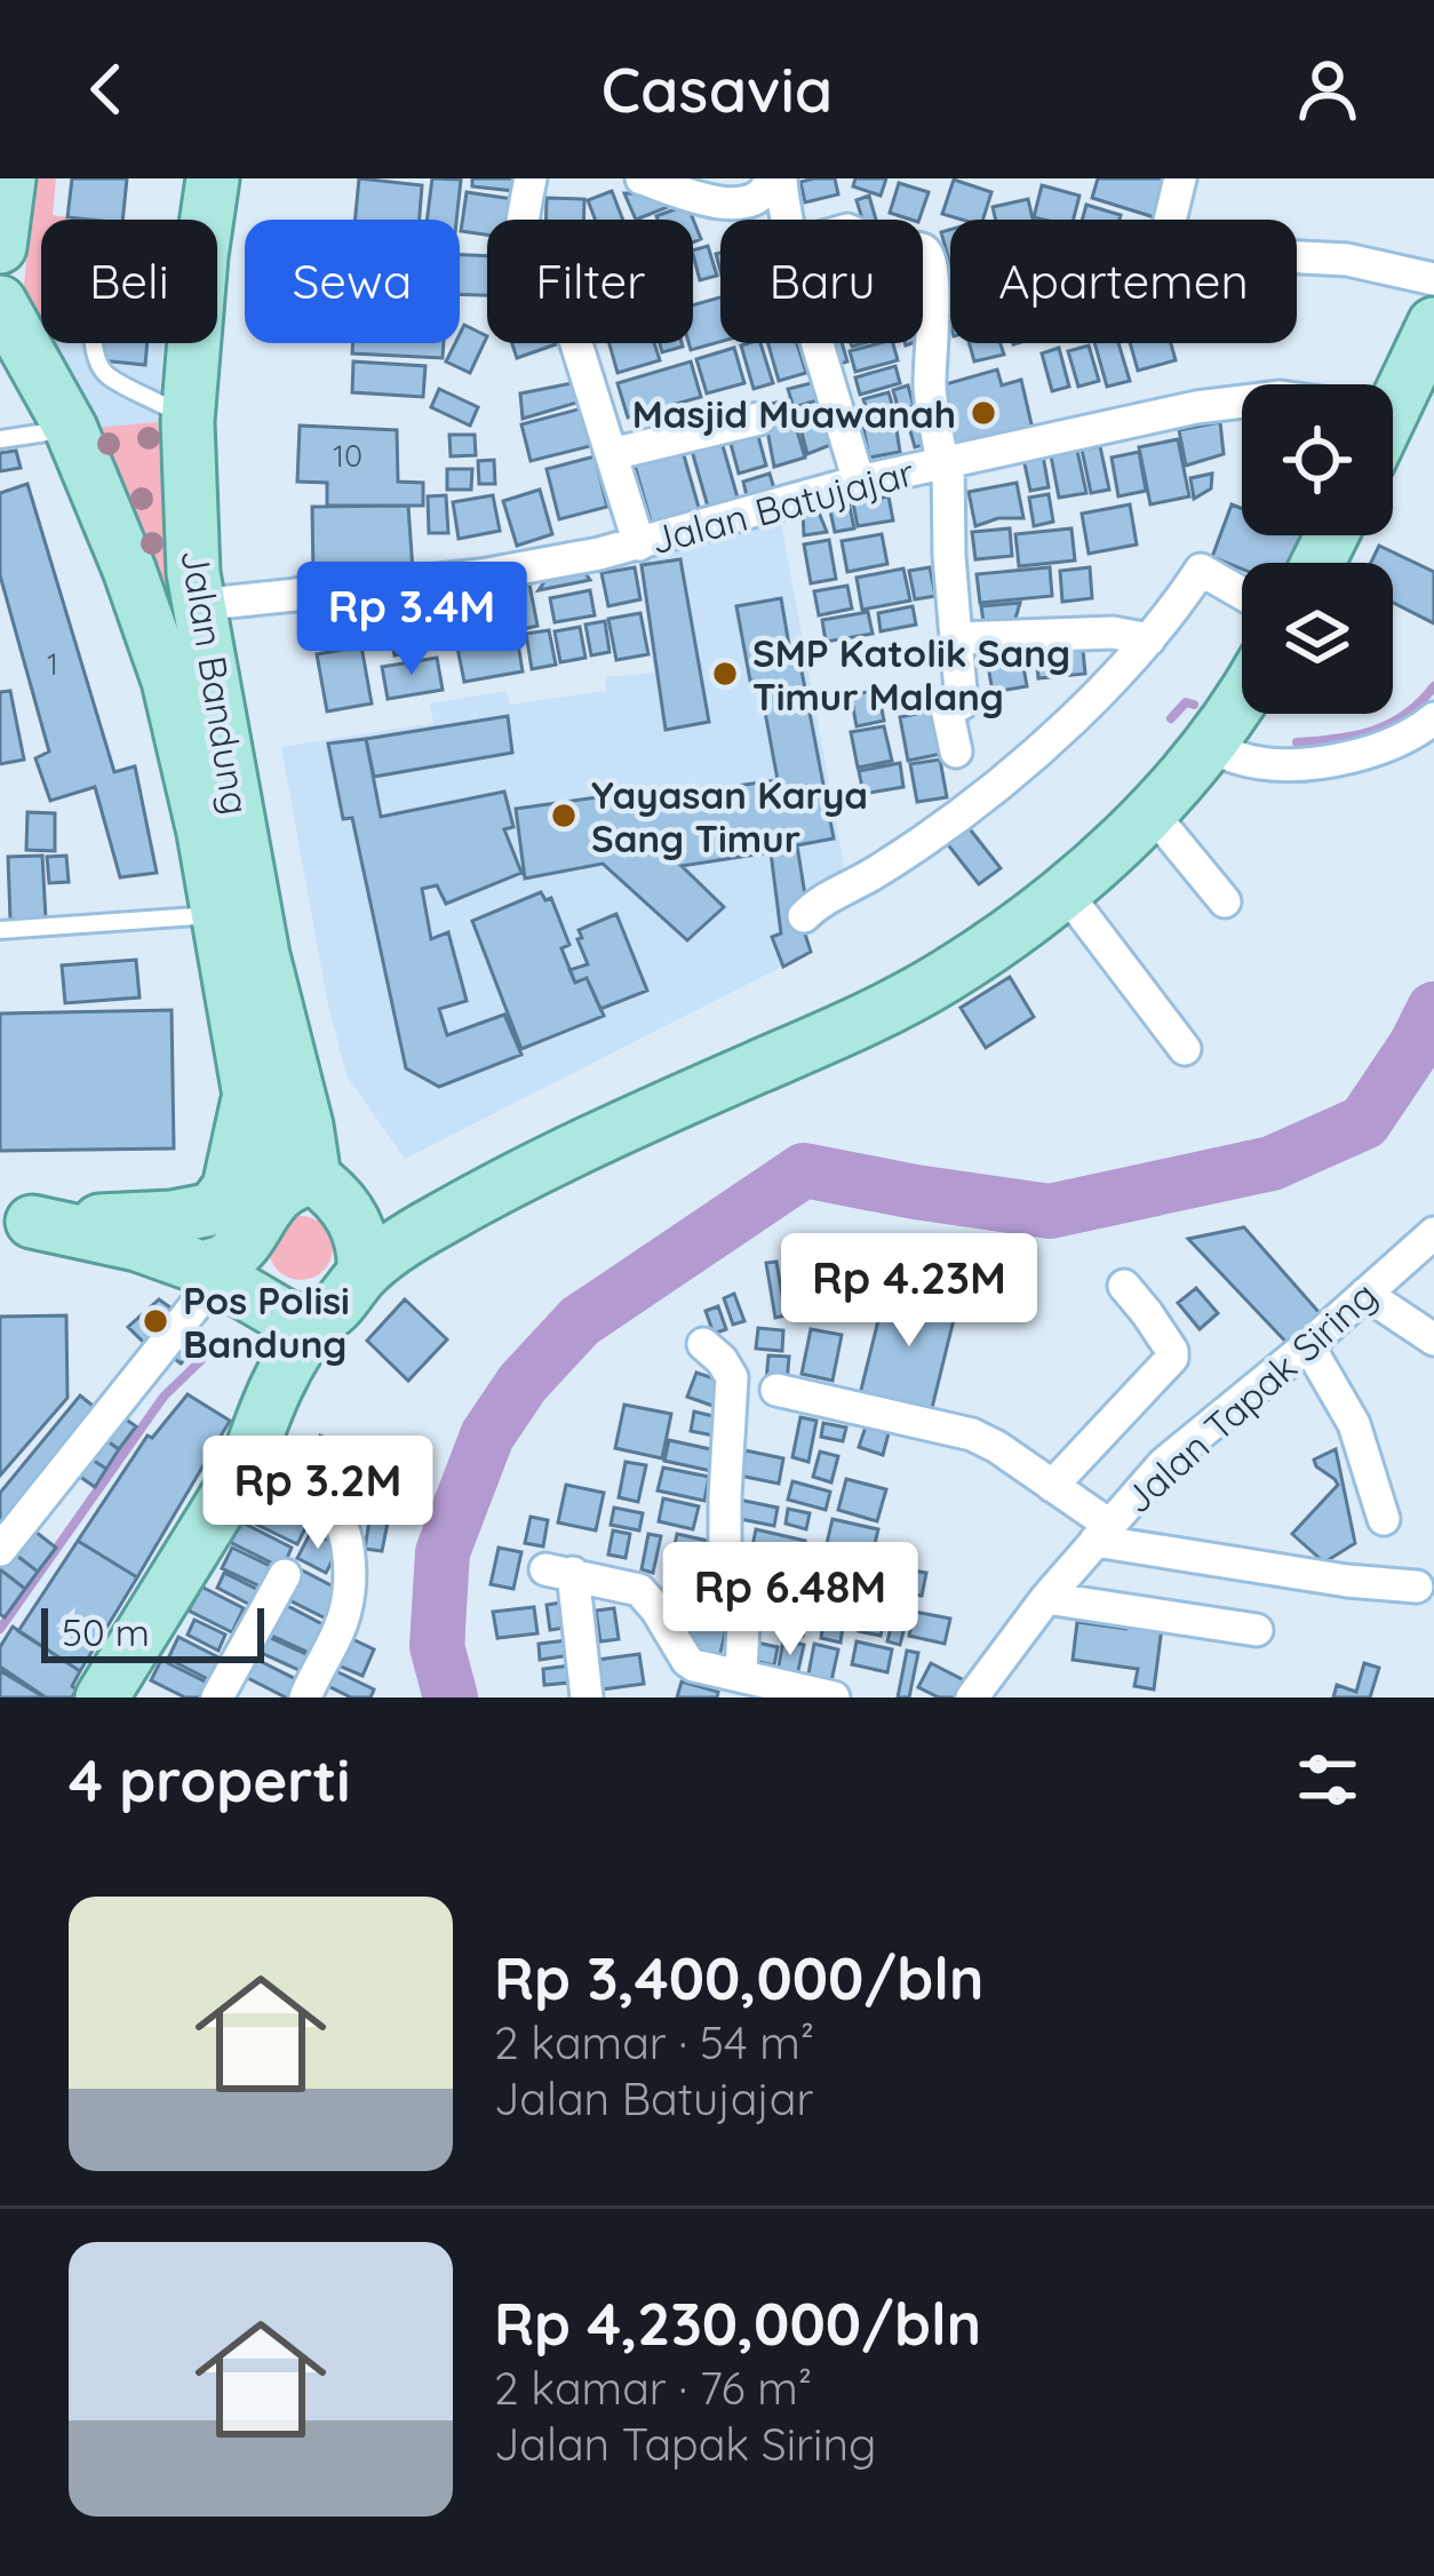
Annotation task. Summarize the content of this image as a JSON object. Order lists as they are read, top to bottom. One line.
{"streets":{"main road":["Jalan Bandung"],"street":["Jalan Batujajar","Jalan Tapak Siring"]},"crossings":[["Jalan Batujajar","Jalan Bandung"]],"places":["Masjid Muawanah","SMP Katolik Sang Timur Malang","Yayasan Karya Sang Timur","Pos Polisi Bandung"],"house_numbers":["10","1"],"scale_bar":"50 m","page":{"header":"Casavia","chip":["Beli","Sewa","Filter","Baru","Apartemen"],"price":["Rp 3.4M","Rp 4.23M","Rp 3.2M","Rp 6.48M"],"scale":"50 m","heading":"4 properti","list":[{"name":"Rp 3,400,000/bln","note":"2 kamar · 54 m² · Jalan Batujajar"},{"name":"Rp 4,230,000/bln","note":"2 kamar · 76 m² · Jalan Tapak Siring"}]}}
